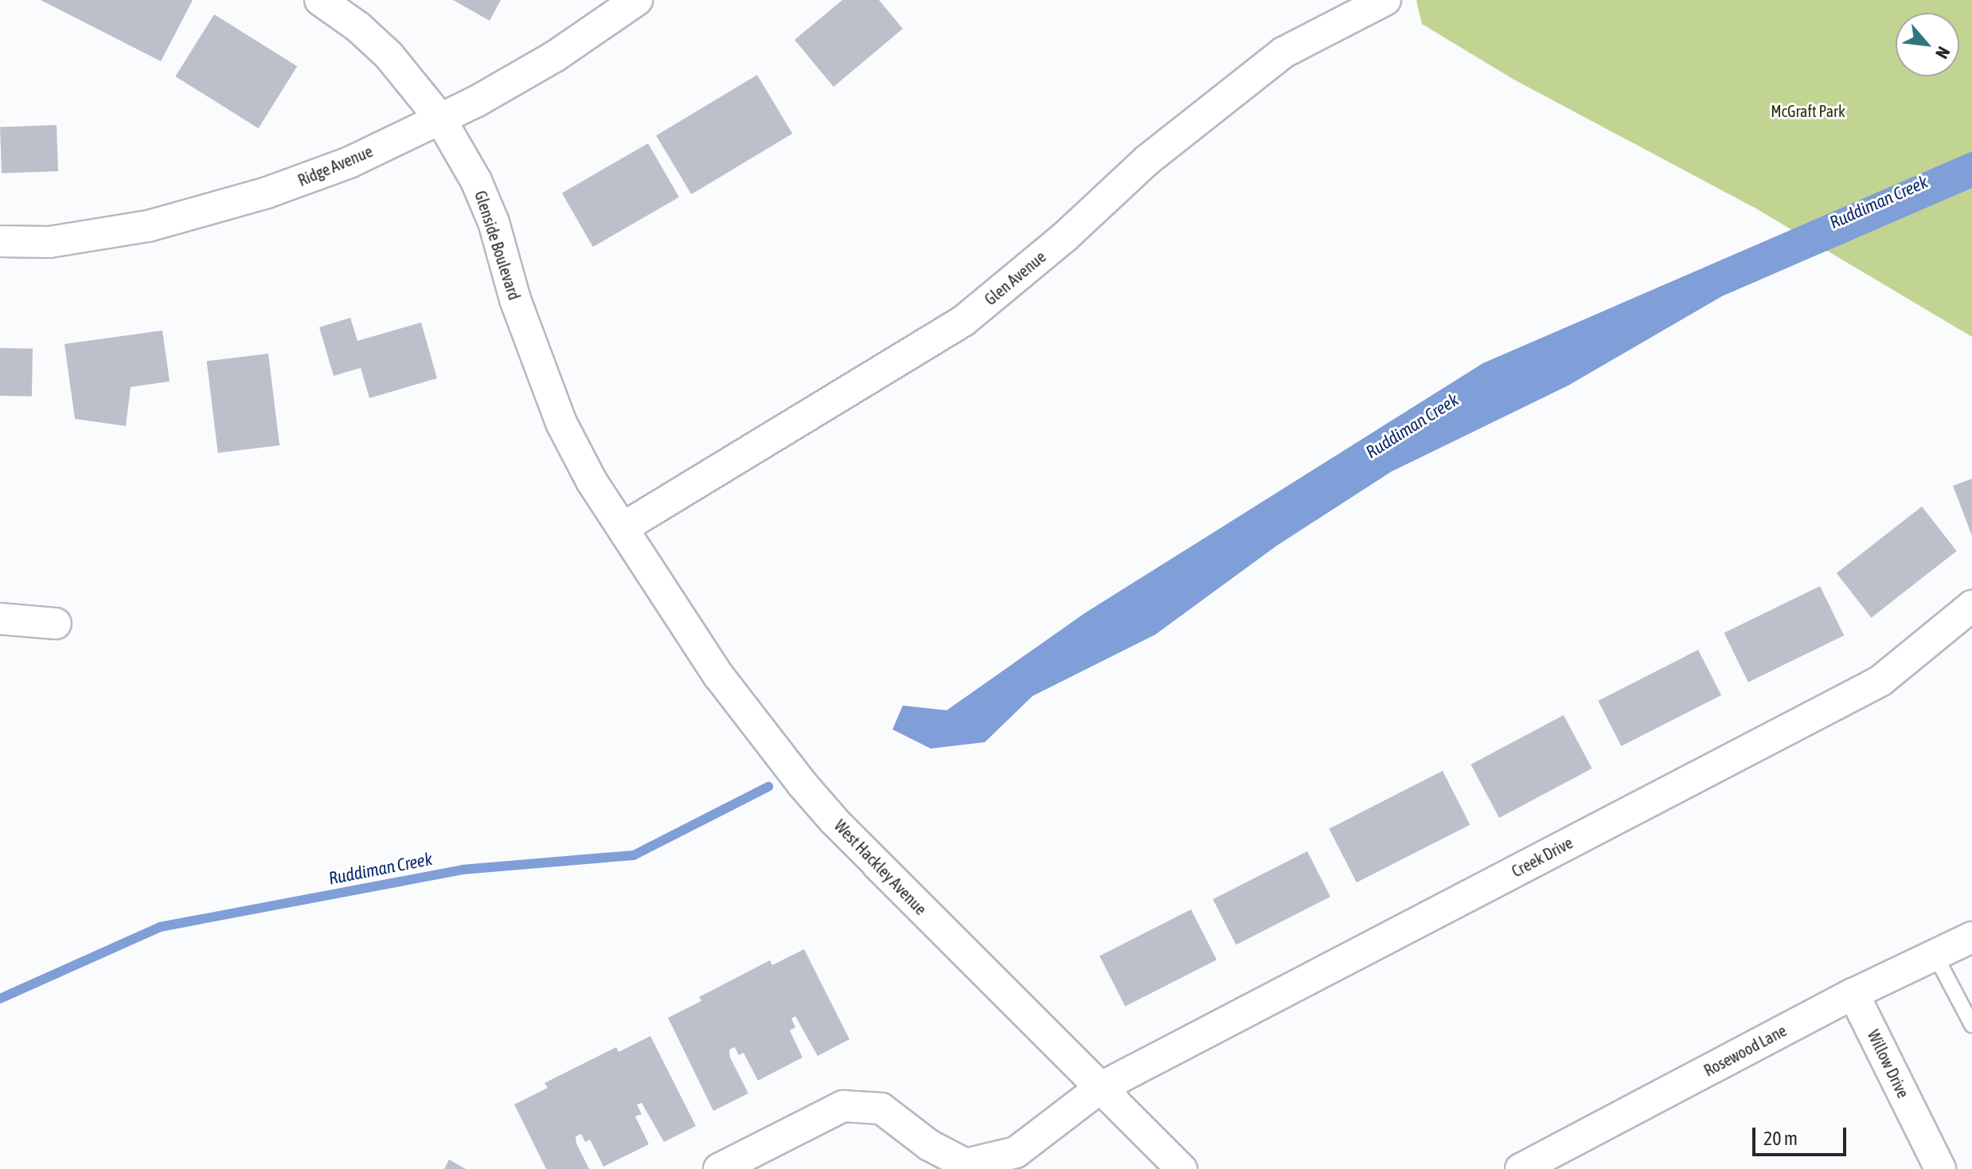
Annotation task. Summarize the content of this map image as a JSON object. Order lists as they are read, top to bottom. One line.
{"streets":{"street":["Ridge Avenue","Glenside Boulevard","Glen Avenue","Creek Drive","West Hackley Avenue","Rosewood Lane","Willow Drive"]},"crossings":[["Ridge Avenue","Glenside Boulevard"],["Glenside Boulevard","Glen Avenue"],["Glenside Boulevard","West Hackley Avenue"],["Glen Avenue","West Hackley Avenue"],["Creek Drive","West Hackley Avenue"],["Rosewood Lane","Willow Drive"]],"water":["Ruddiman Creek"],"parks":["McGraft Park"],"scale_bar":"20 m","north":"bottom right"}
